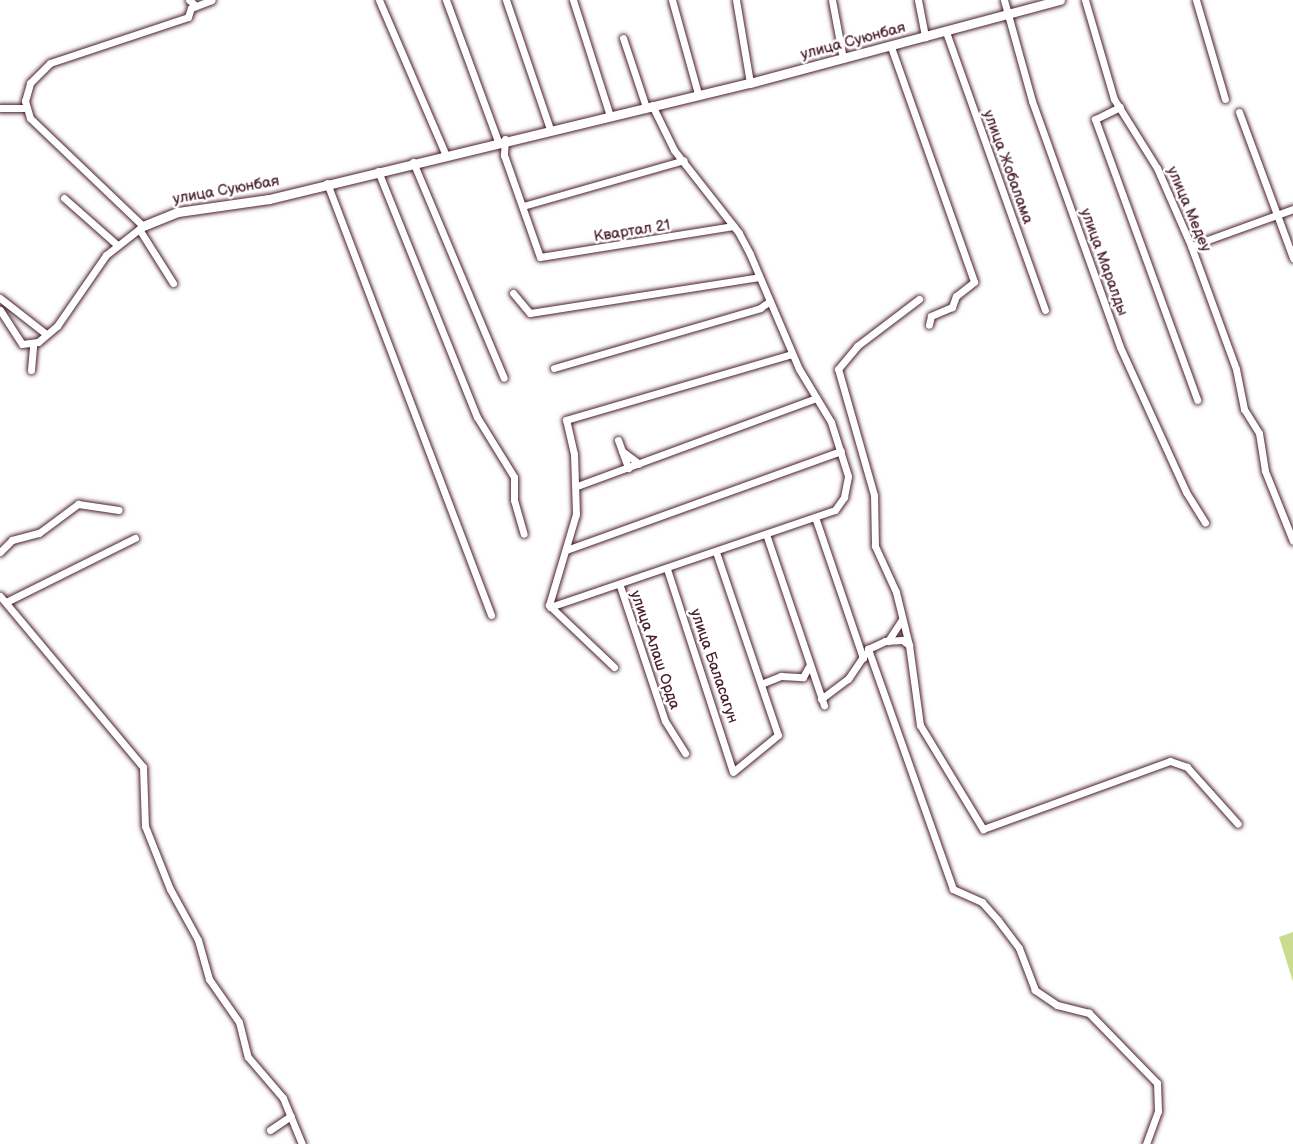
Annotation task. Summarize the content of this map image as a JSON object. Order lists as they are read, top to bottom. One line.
{"streets":{"street":["улица Суюнбая","улица Жобалама","улица Медеу","Квартал 21","улица Маралды","улица Алаш Орда","улица Баласагун"]},"crossings":[["улица Суюнбая","улица Жобалама"],["улица Суюнбая","улица Маралды"]]}
